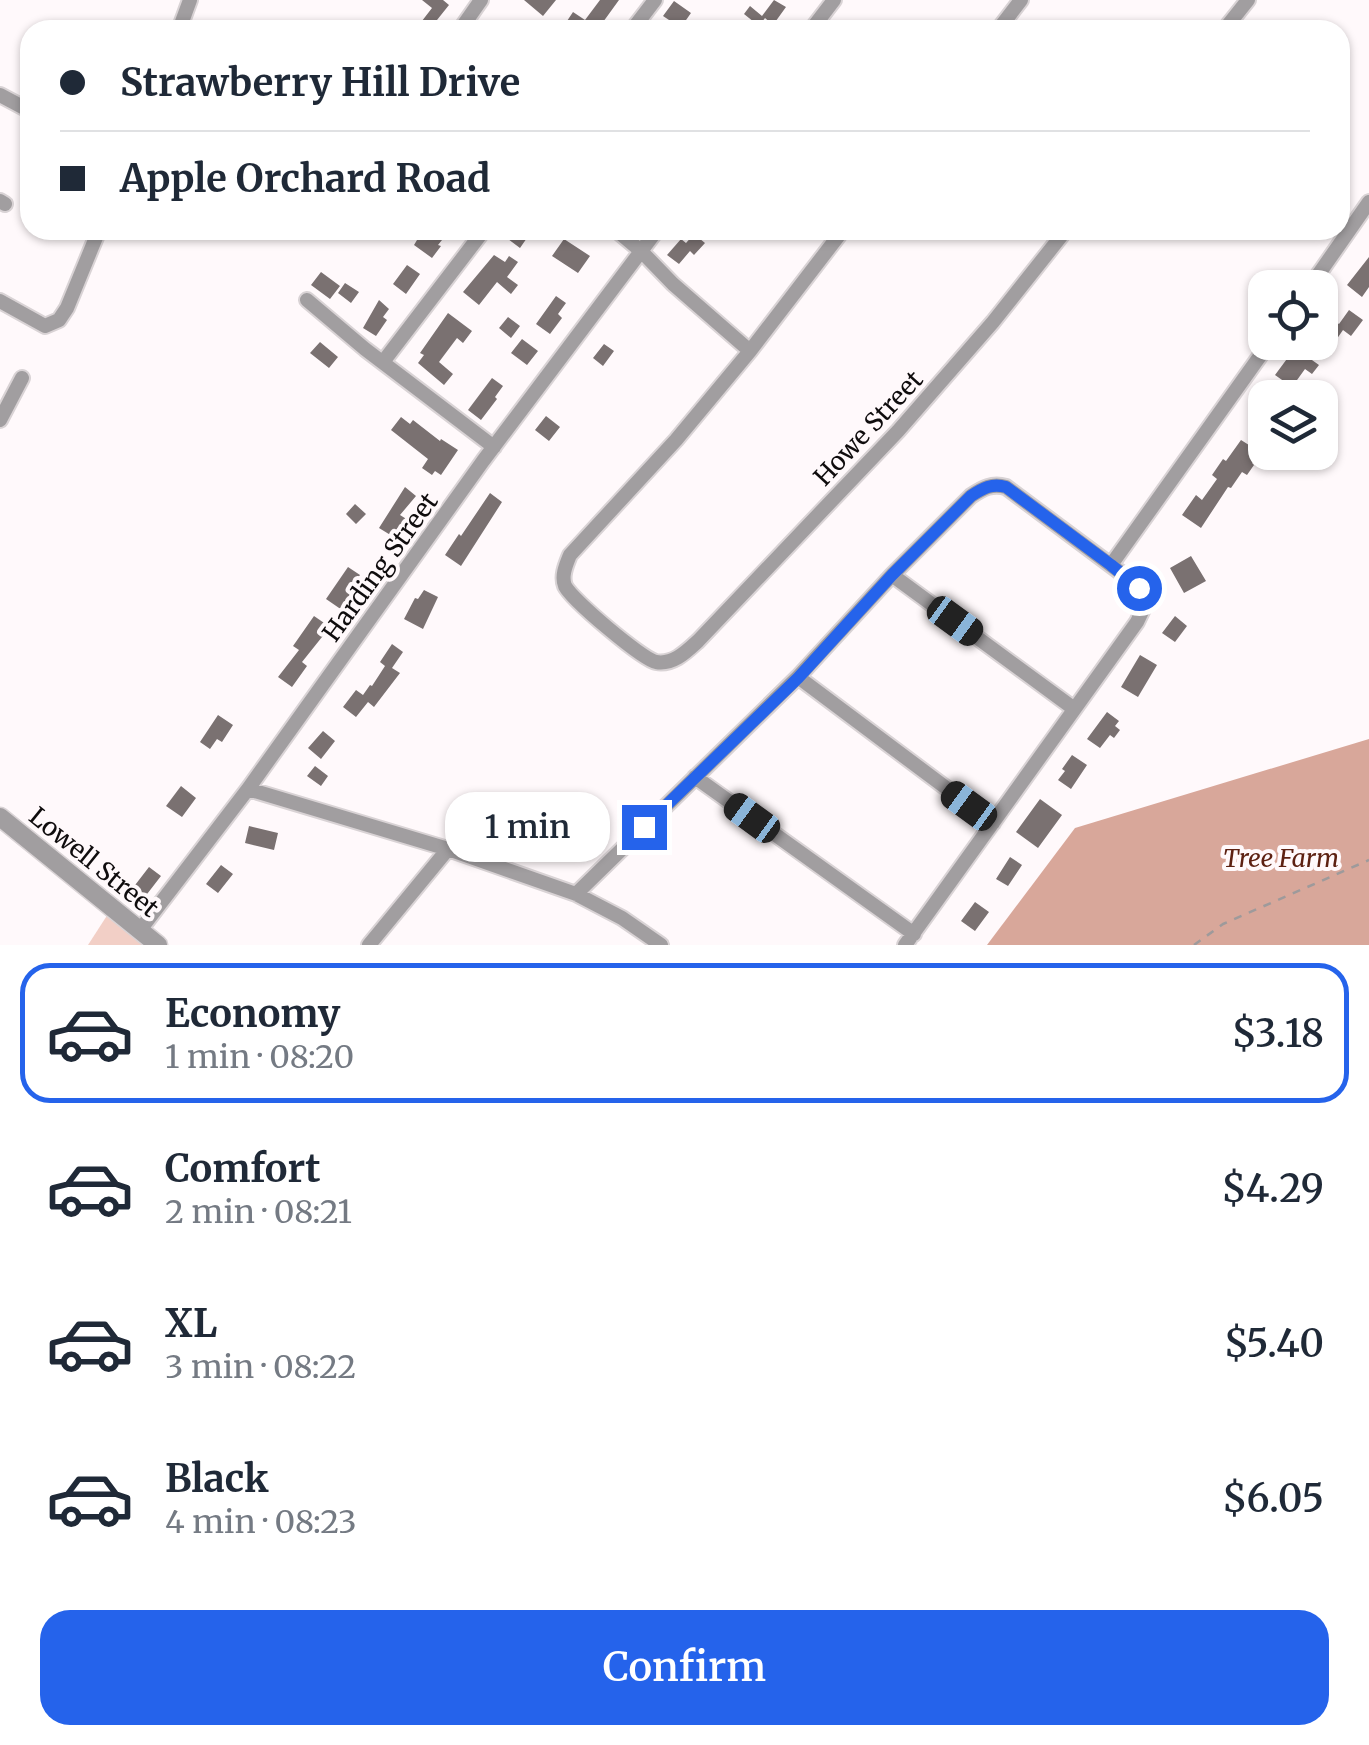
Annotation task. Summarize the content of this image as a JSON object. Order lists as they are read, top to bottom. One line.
{"streets":{"street":["Howe Street","Harding Street","Lowell Street"]},"crossings":[["Harding Street","Lowell Street"]],"parks":["Tree Farm"],"page":{"banner":["Strawberry Hill Drive","Apple Orchard Road"],"bubble":"1 min","list":[{"name":"Economy","note":"1 min · 08:20","value":"$3.18"},{"name":"Comfort","note":"2 min · 08:21","value":"$4.29"},{"name":"XL","note":"3 min · 08:22","value":"$5.40"},{"name":"Black","note":"4 min · 08:23","value":"$6.05"}],"buttons":"Confirm"}}
